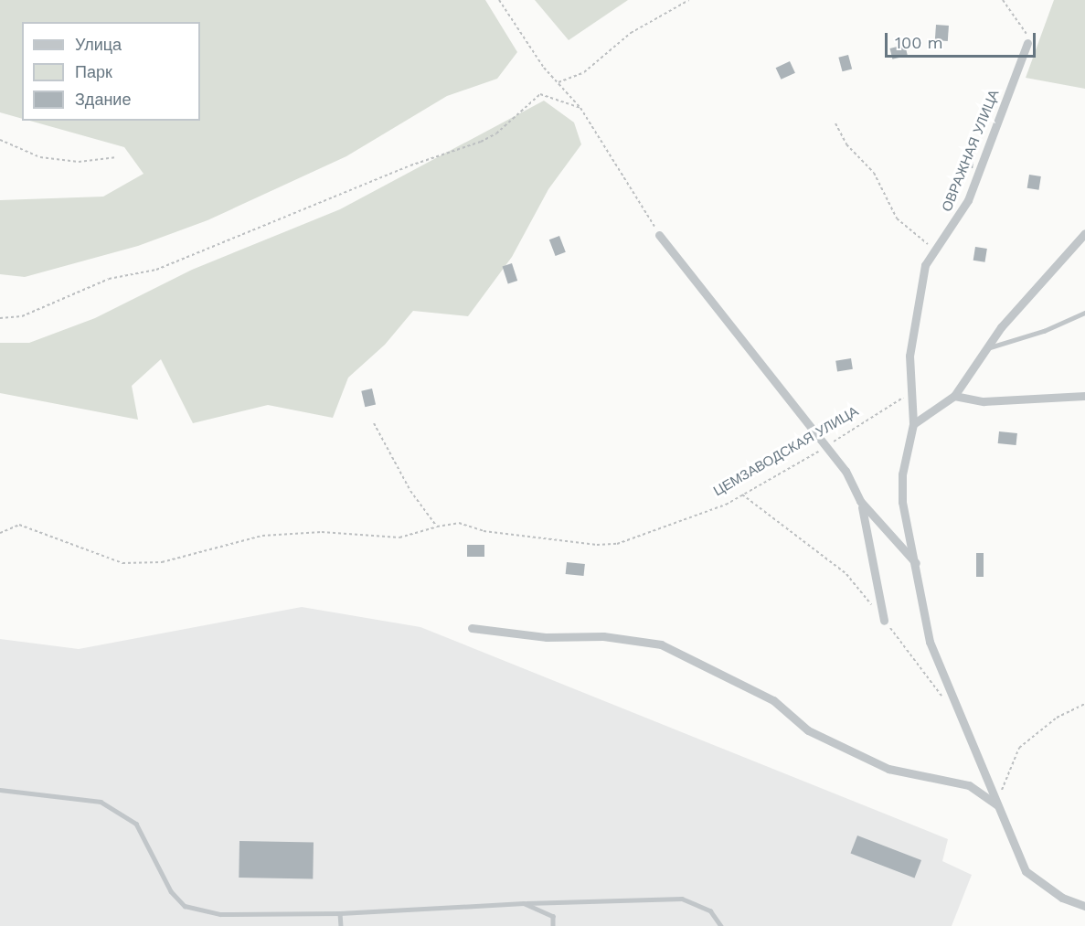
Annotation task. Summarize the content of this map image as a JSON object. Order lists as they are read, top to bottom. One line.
{"streets":{"street":["ОВРАЖНАЯ УЛИЦА"],"path":["ЦЕМЗАВОДСКАЯ УЛИЦА"]},"crossings":[["ОВРАЖНАЯ УЛИЦА","ЦЕМЗАВОДСКАЯ УЛИЦА"]],"legend":["Улица","Парк","Здание"],"scale_bar":"100 m"}
